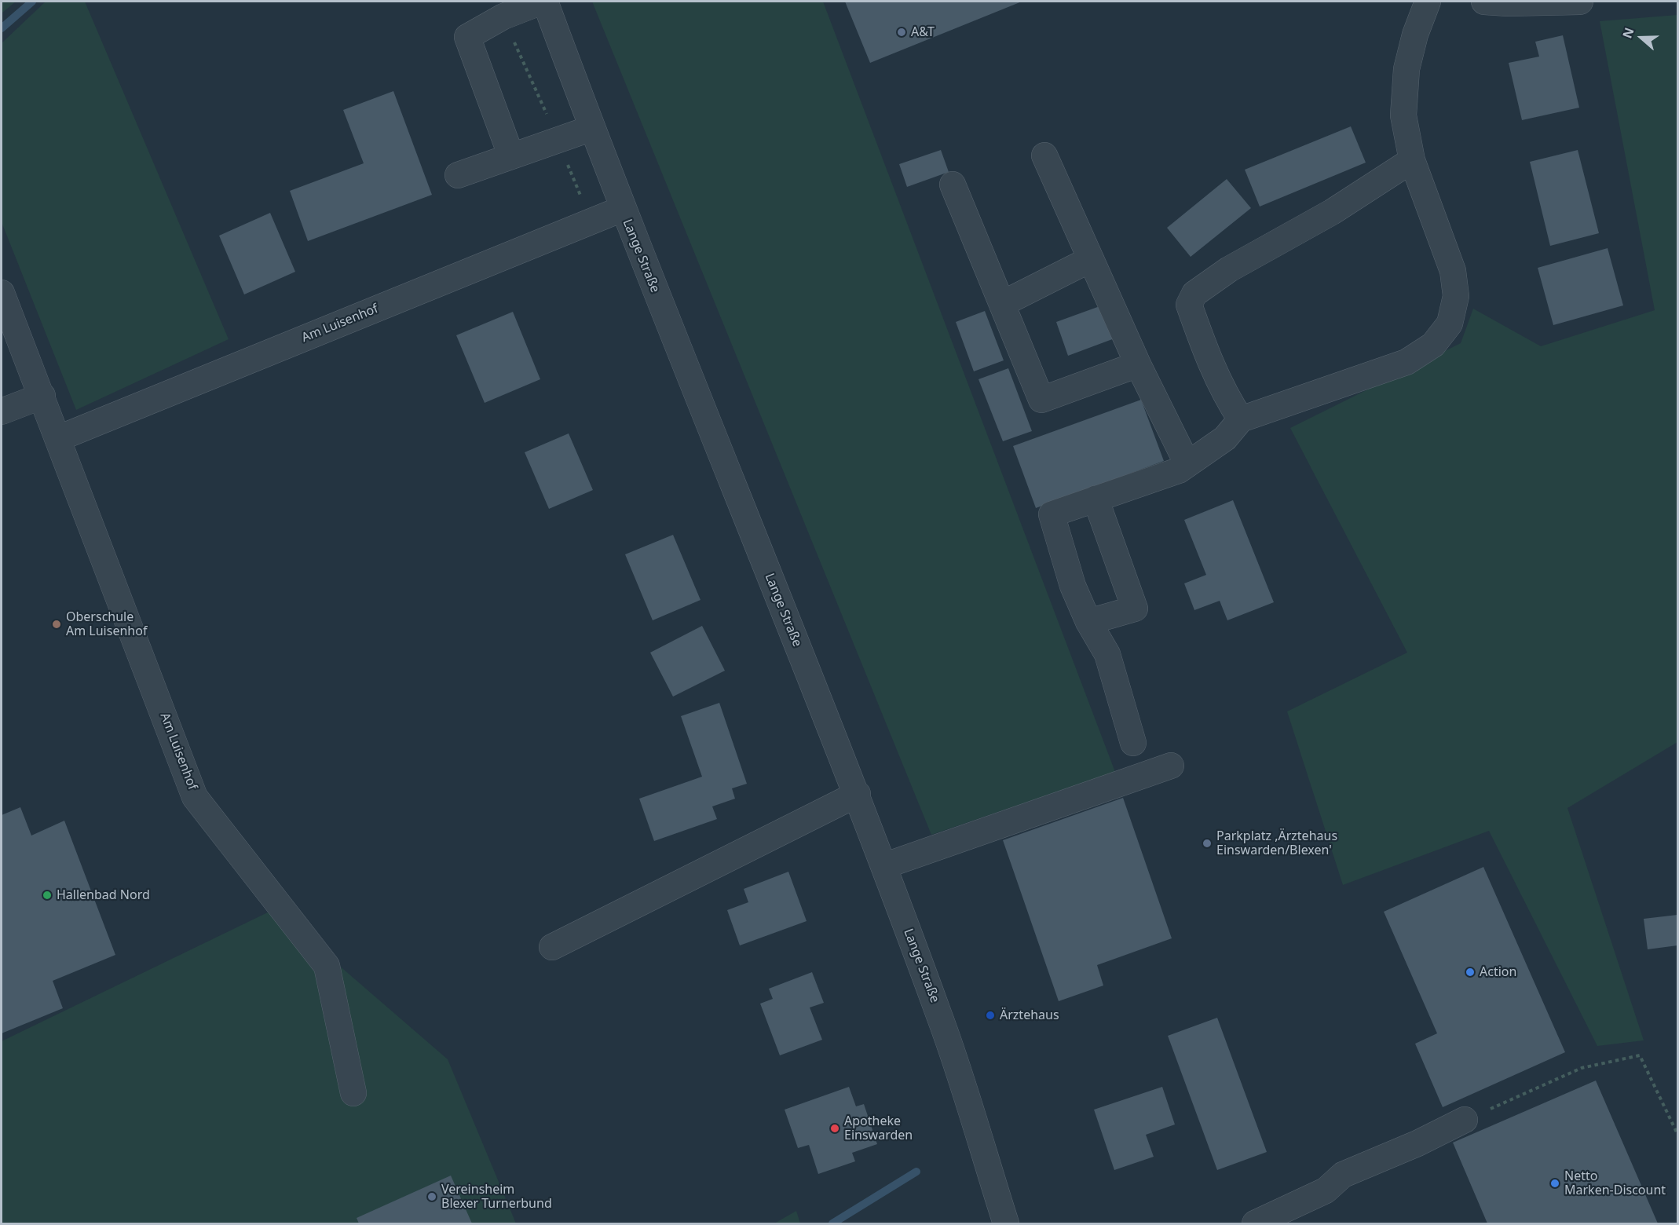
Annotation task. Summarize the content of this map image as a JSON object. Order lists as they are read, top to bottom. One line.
{"streets":{"street":["Lange Straße","Am Luisenhof"]},"crossings":[["Lange Straße","Am Luisenhof"]],"places":["A&T","Oberschule Am Luisenhof","Parkplatz ,Ärztehaus Einswarden/Blexen'","Hallenbad Nord","Action","Ärztehaus","Apotheke Einswarden","Netto Marken-Discount","Vereinsheim Blexer Turnerbund"],"north":"left"}
